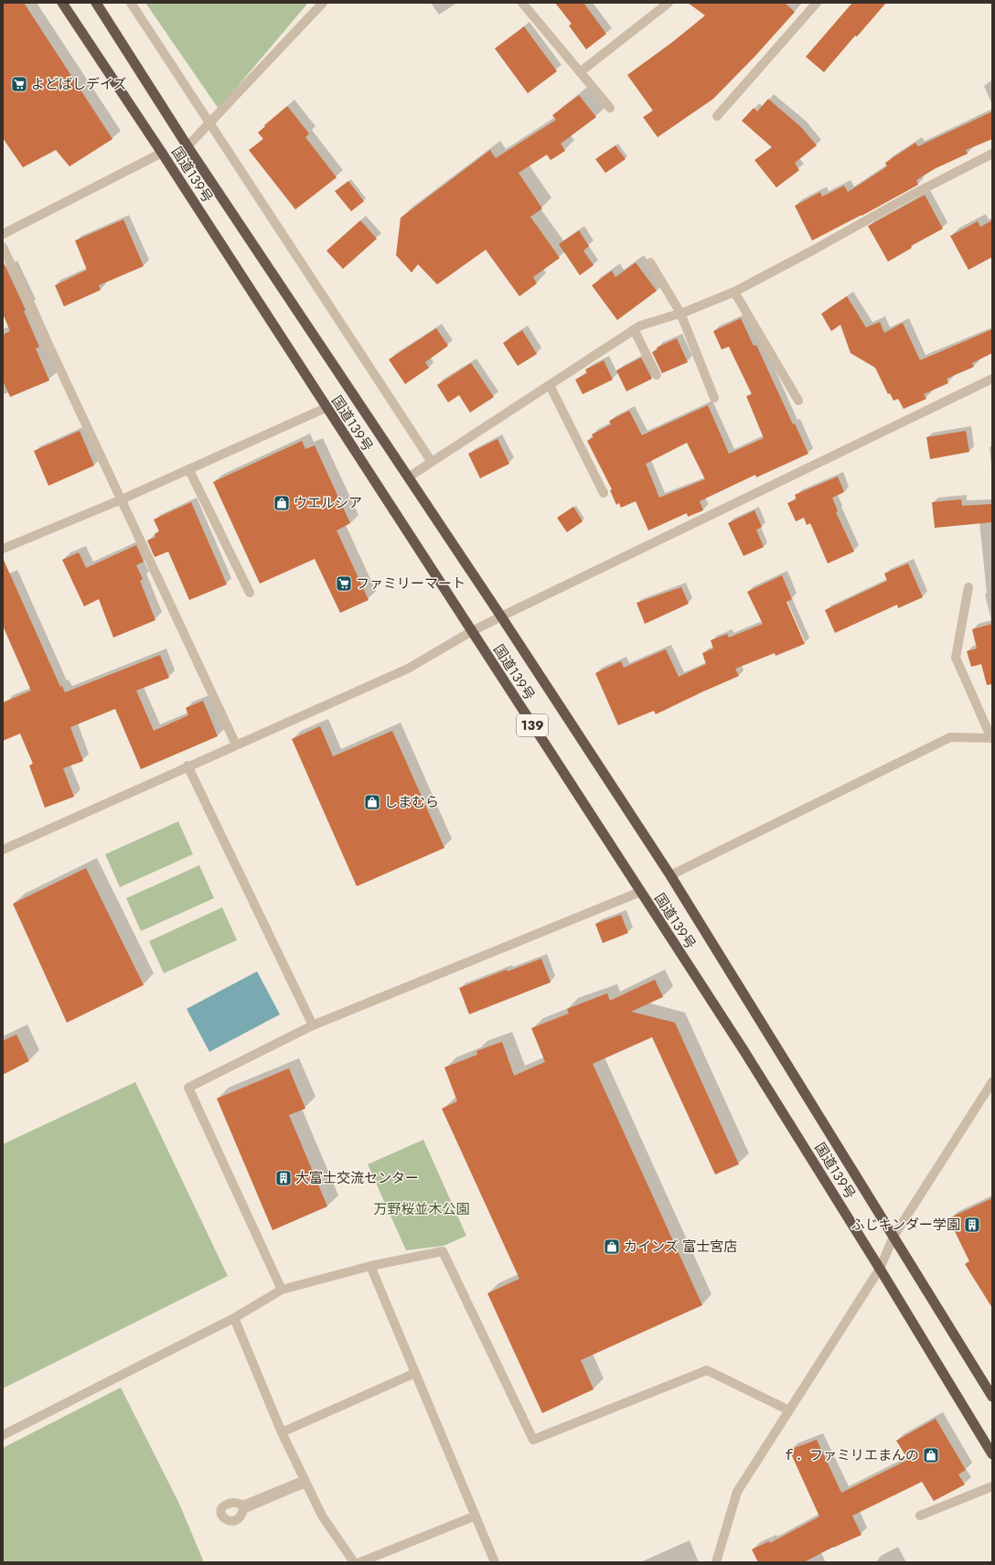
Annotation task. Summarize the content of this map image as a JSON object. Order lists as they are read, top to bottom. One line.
{"streets":{"highway":["国道139号","139"]},"parks":["万野桜並木公園"],"places":{"supermarket":["よどばしデイズ","ファミリーマート"],"shop":["ウエルシア","しまむら","カインズ 富士宮店","ｆ．ファミリエまんの"],"building":["大富士交流センター","ふじキンダー学園"]}}
